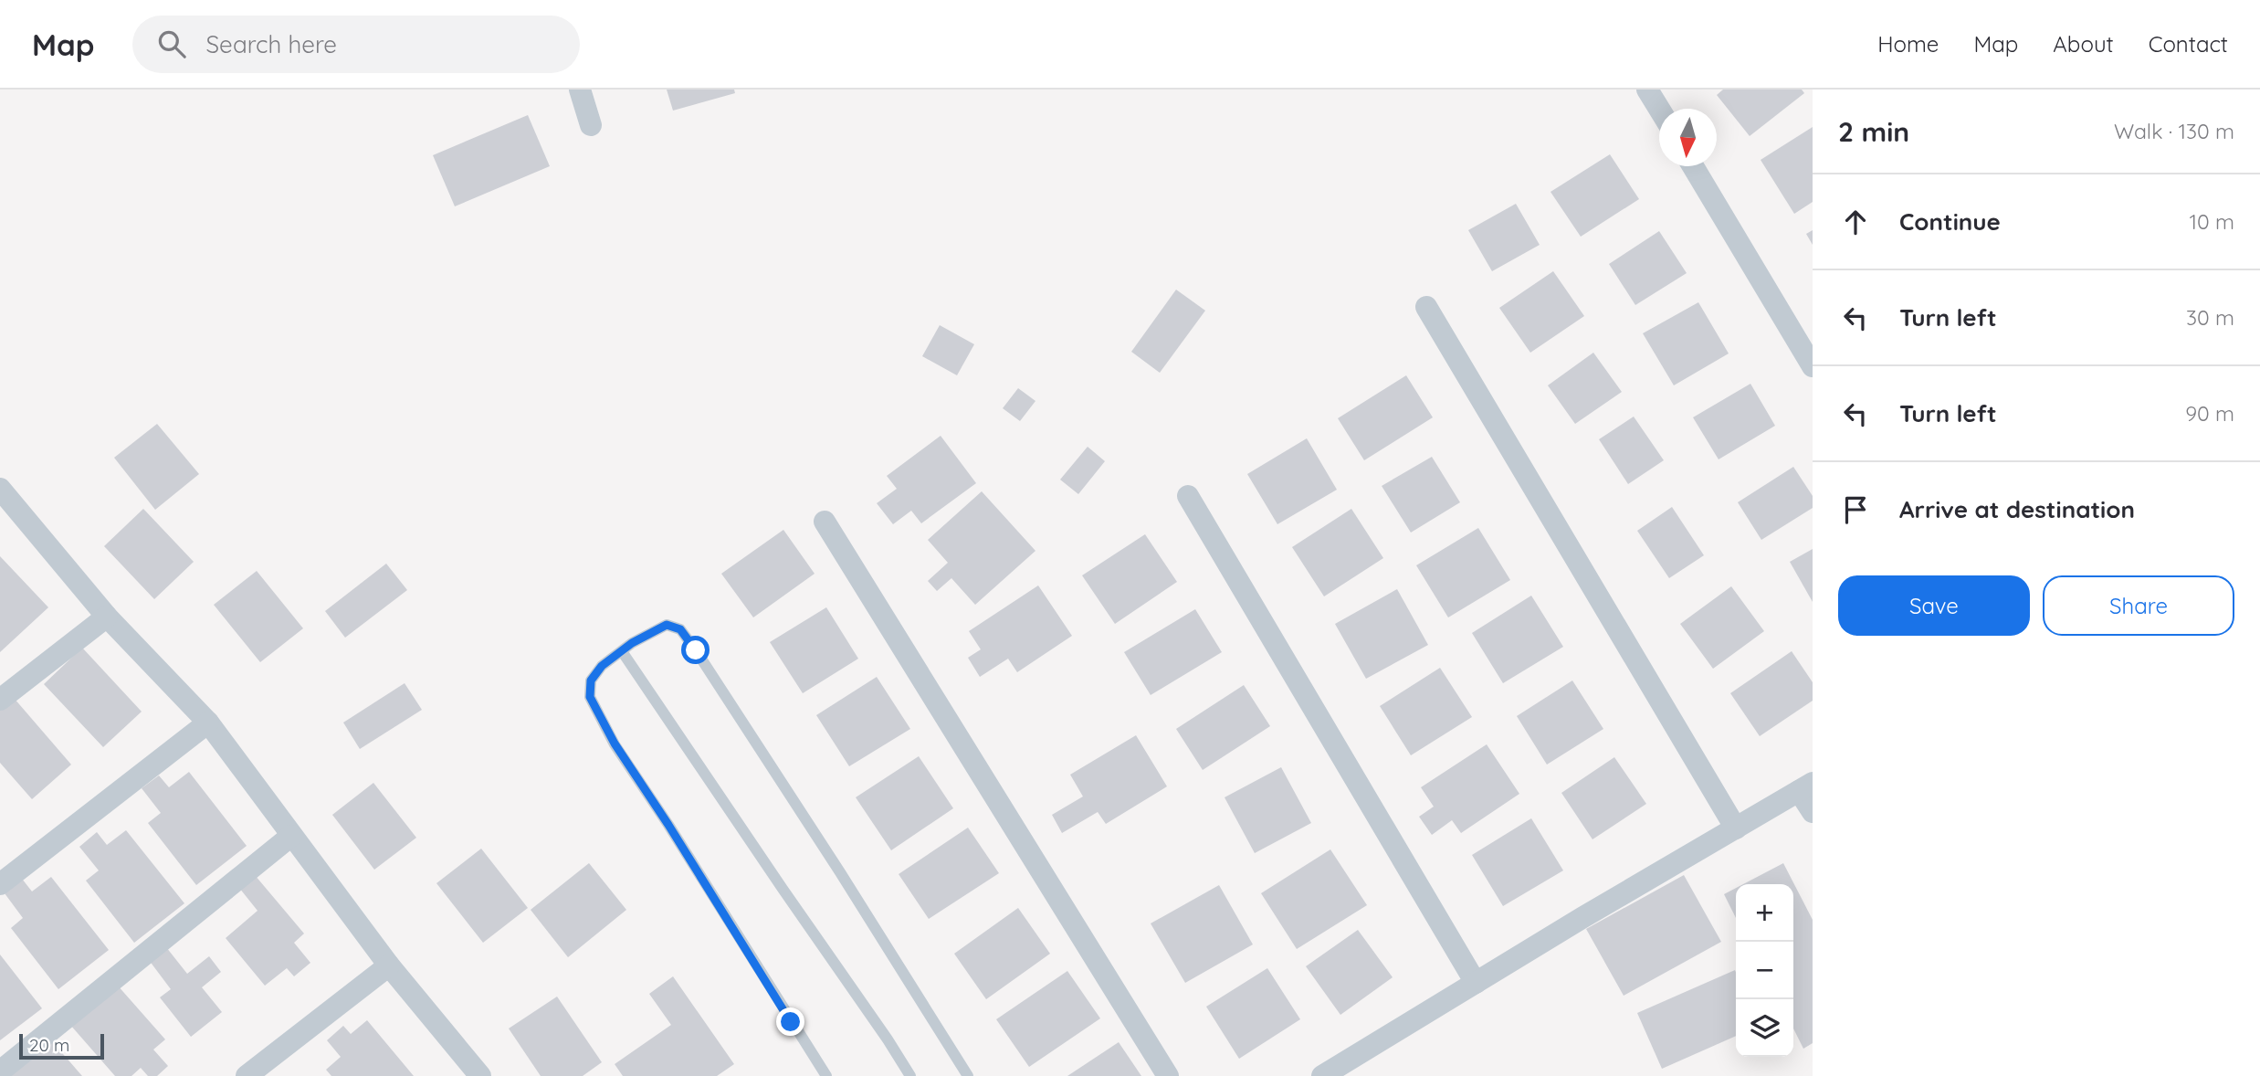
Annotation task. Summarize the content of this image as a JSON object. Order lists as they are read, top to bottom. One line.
{"scale_bar":"20 m","north":"bottom","page":{"header":"Map","search":"Search here","nav":["Home","Map","About","Contact"],"heading":["2 min","Walk · 130 m"],"list":[["Continue","10 m"],["Turn left","30 m"],["Turn left","90 m"],"Arrive at destination"],"buttons":["Save","Share"],"map_buttons":["+","−"],"scale":"20 m"}}
